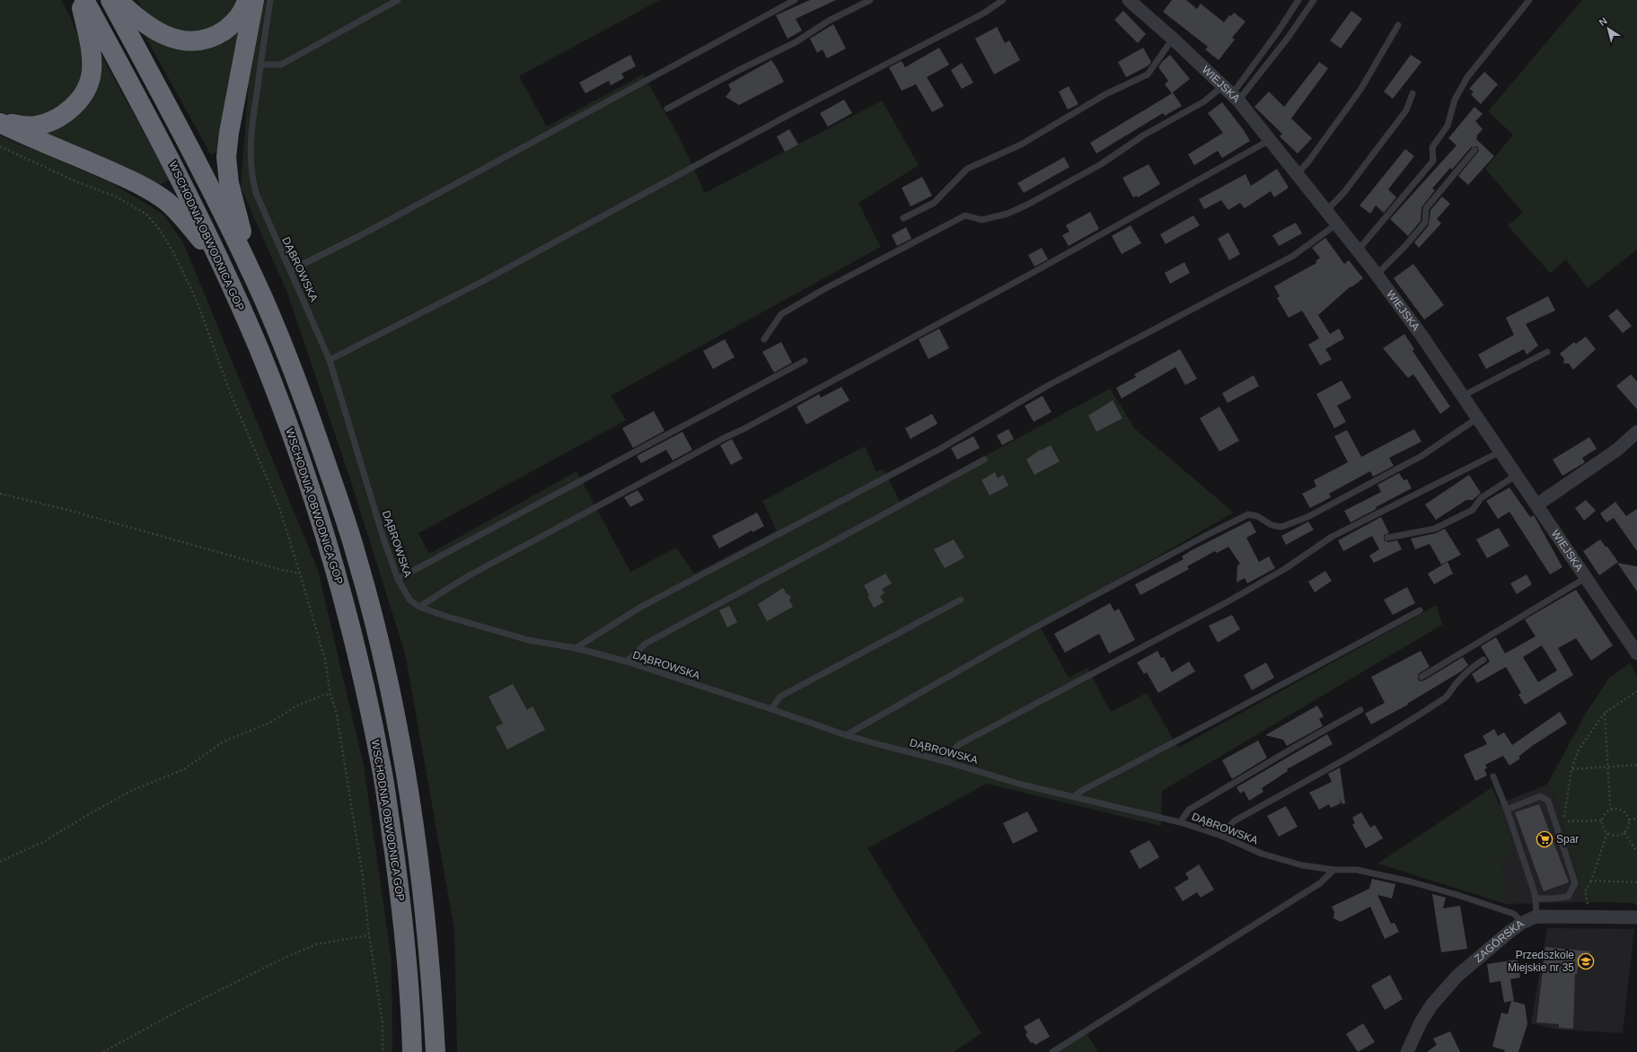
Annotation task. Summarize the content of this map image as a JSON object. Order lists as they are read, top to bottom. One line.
{"streets":{"highway":["WSCHODNIA OBWODNICA GOP"],"street":["WIEJSKA","ZAGÓRSKA"],"lane":["DĄBROWSKA"]},"crossings":[["DĄBROWSKA","ZAGÓRSKA"]],"places":{"supermarket":["Spar"],"school or university":["Przedszkole Miejskie nr 35"]},"north":"top left"}
